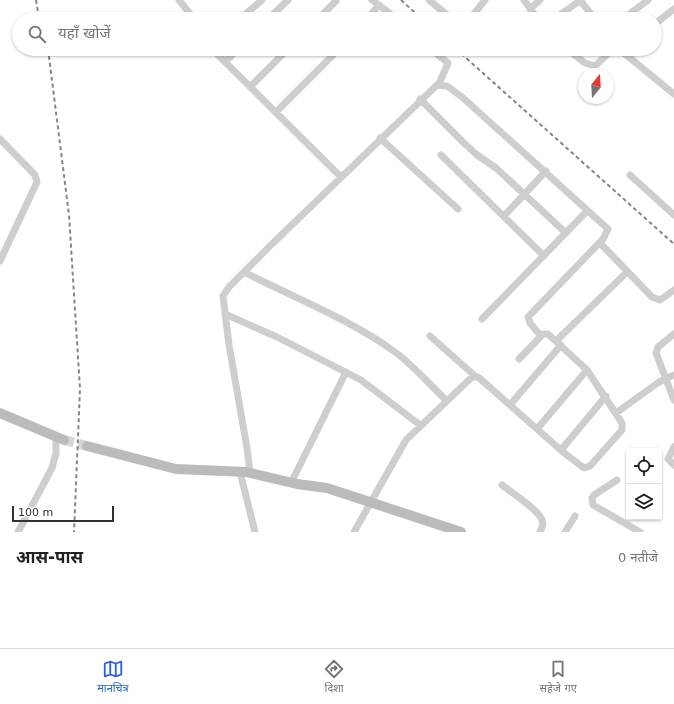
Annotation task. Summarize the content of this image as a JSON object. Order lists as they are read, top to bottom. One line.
{"scale_bar":"100 m","north":"top","page":{"search":"यहाँ खोजें","scale":"100 m","heading":["आस-पास","0 नतीजे"],"nav":["मानचित्र","दिशा","सहेजे गए"]}}
